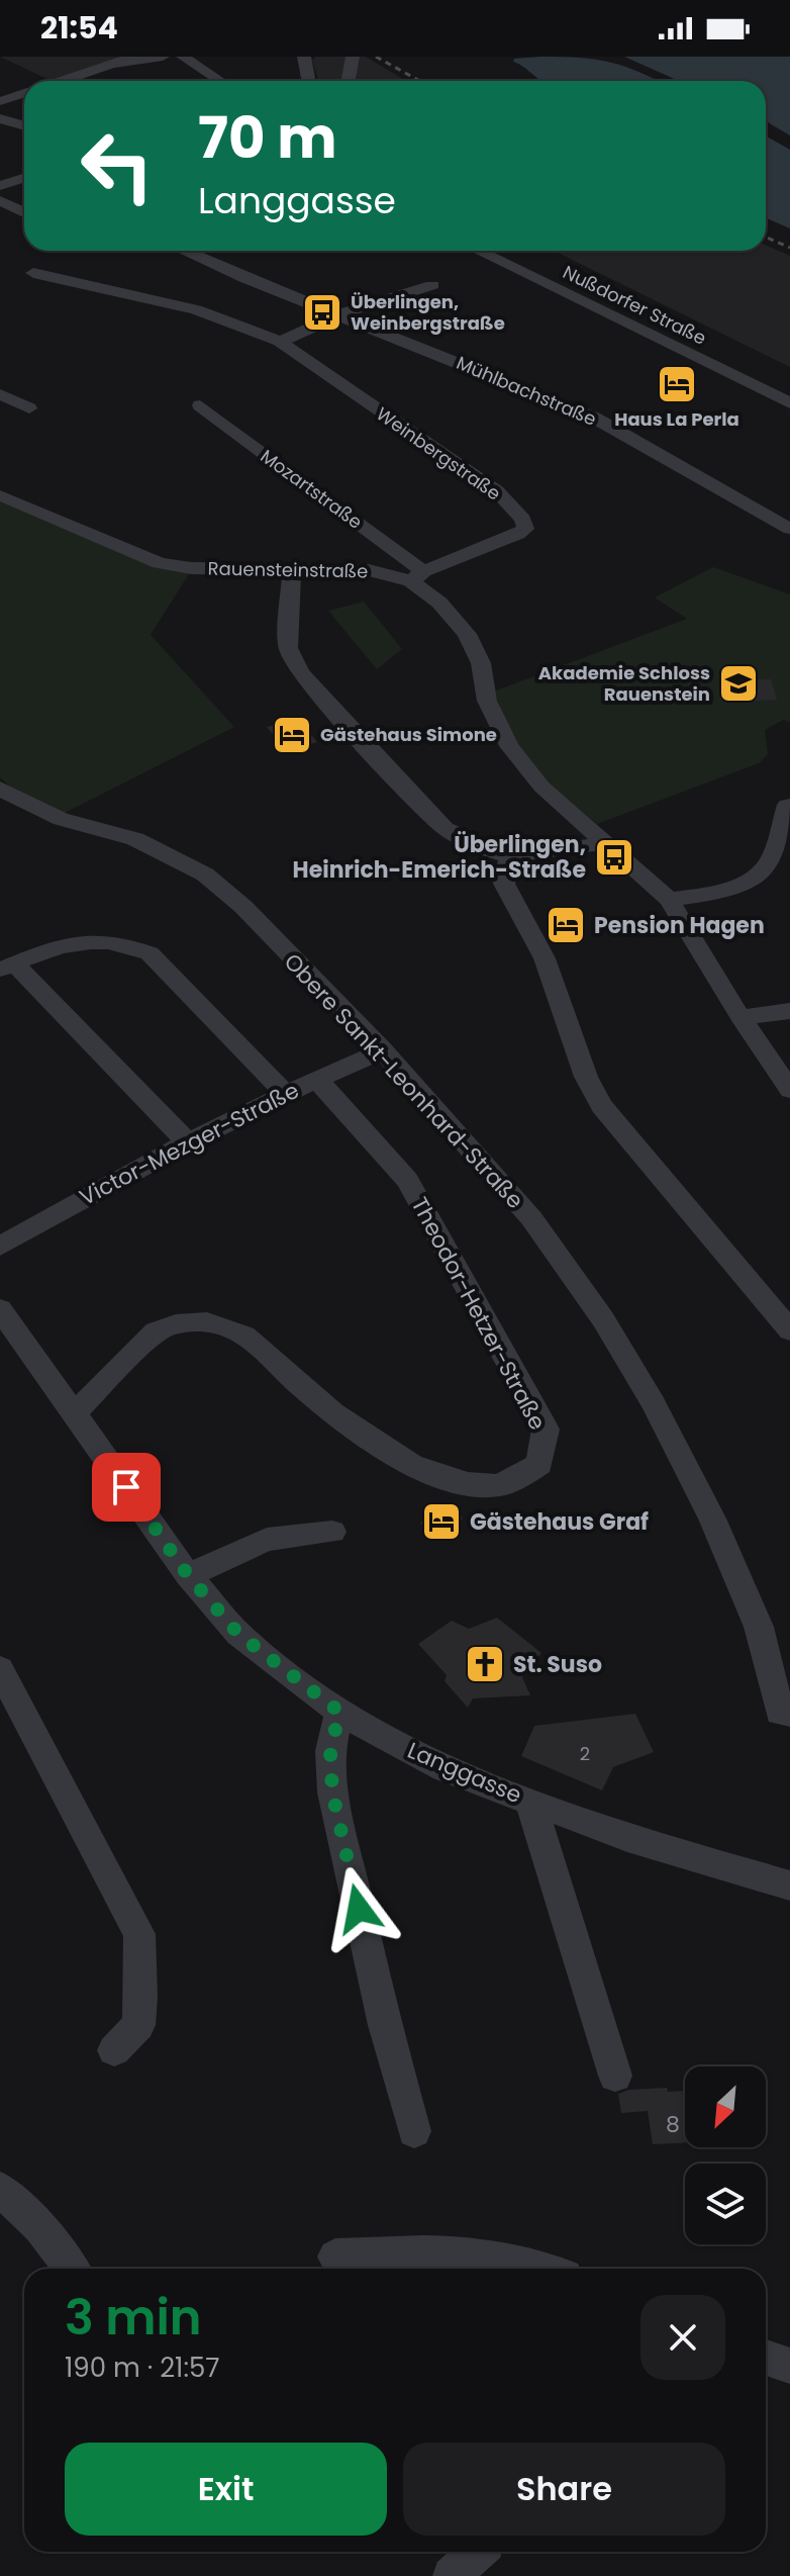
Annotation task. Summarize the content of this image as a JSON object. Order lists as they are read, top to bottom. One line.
{"streets":{"street":["Nußdorfer Straße","Mühlbachstraße","Weinbergstraße","Mozartstraße","Rauensteinstraße","Obere Sankt-Leonhard-Straße","Victor-Mezger-Straße","Theodor-Hetzer-Straße","Langgasse"]},"crossings":[["Weinbergstraße","Mozartstraße"],["Weinbergstraße","Rauensteinstraße"],["Mozartstraße","Rauensteinstraße"],["Obere Sankt-Leonhard-Straße","Victor-Mezger-Straße"],["Victor-Mezger-Straße","Theodor-Hetzer-Straße"],["Theodor-Hetzer-Straße","Langgasse"]],"places":{"bus stop":["Überlingen, Weinbergstraße","Überlingen, Heinrich-Emerich-Straße"],"hotel":["Haus La Perla","Gästehaus Simone","Pension Hagen","Gästehaus Graf"],"school or university":["Akademie Schloss Rauenstein"],"church":["St. Suso"]},"house_numbers":["2","8"],"north":"bottom left","page":{"status":"21:54","turn":["70 m","Langgasse"],"heading":["3 min","190 m · 21:57"],"buttons":["Exit","Share"]}}
